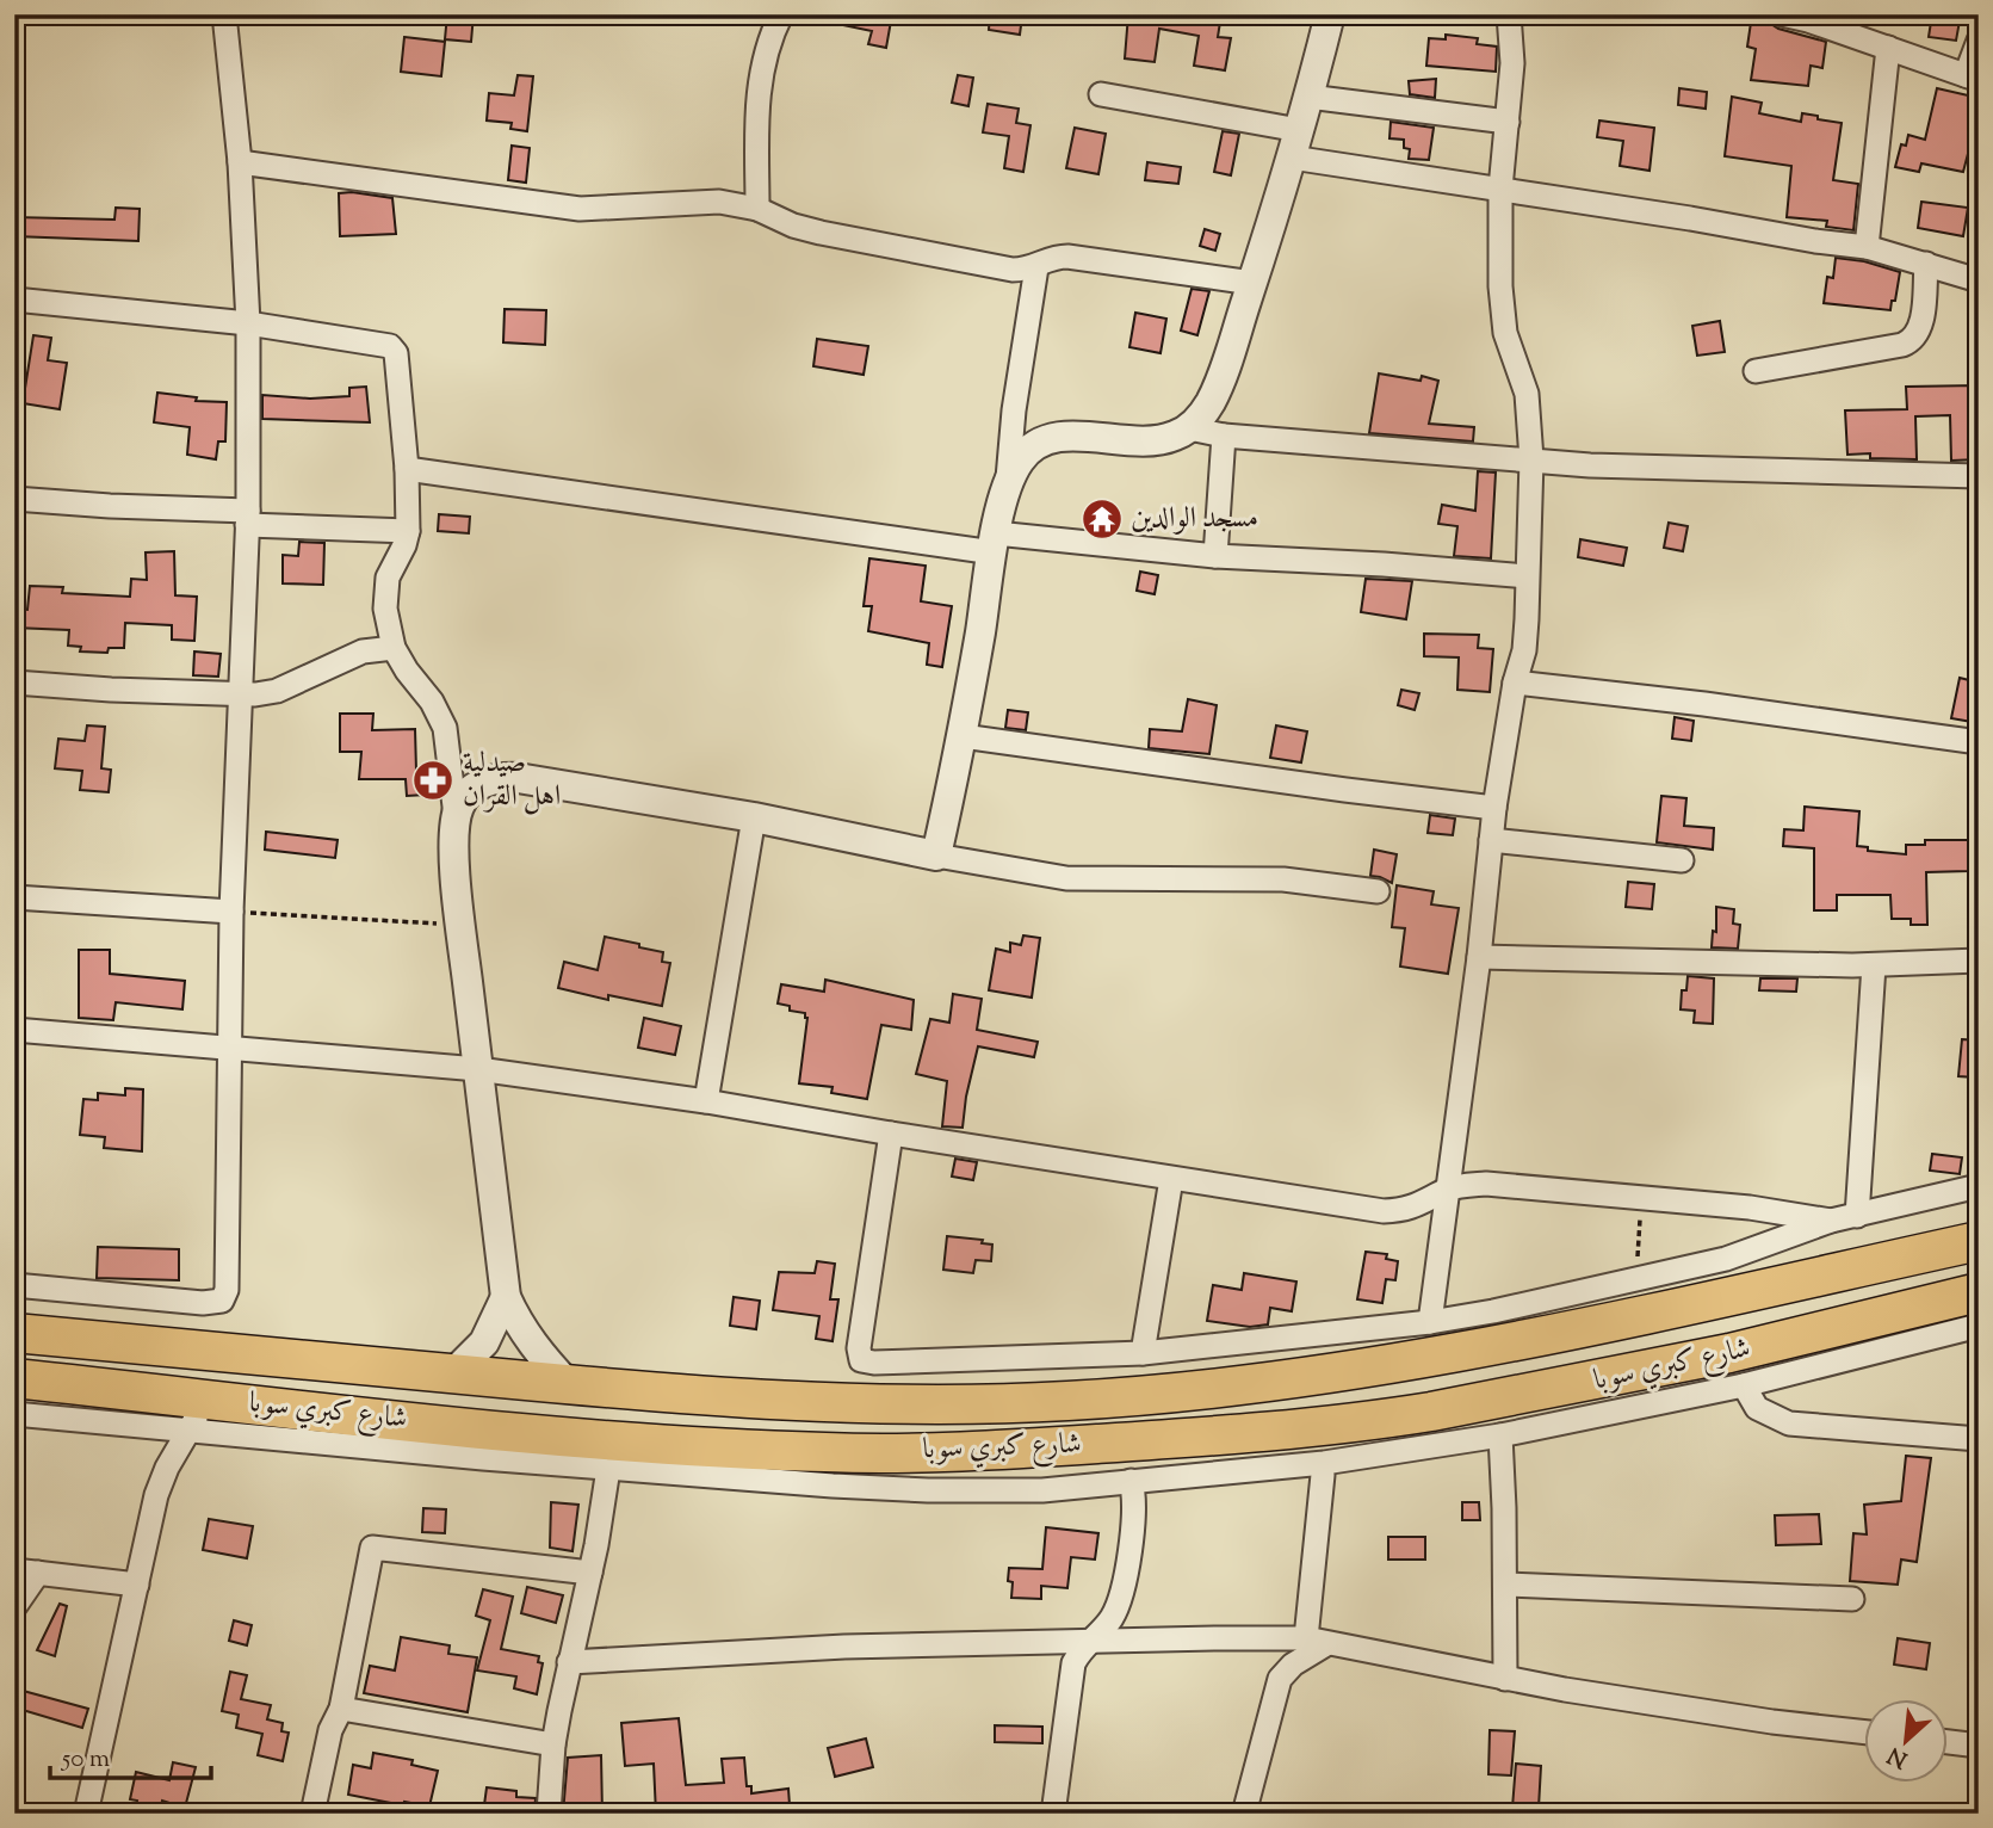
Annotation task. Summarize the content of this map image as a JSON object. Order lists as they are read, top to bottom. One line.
{"streets":{"highway":["شارع كبري سوبا"]},"places":{"temple":["مسجد الوالدين"],"pharmacy":["صيدلية اهل القران"]},"scale_bar":"50 m","north":"bottom left"}
